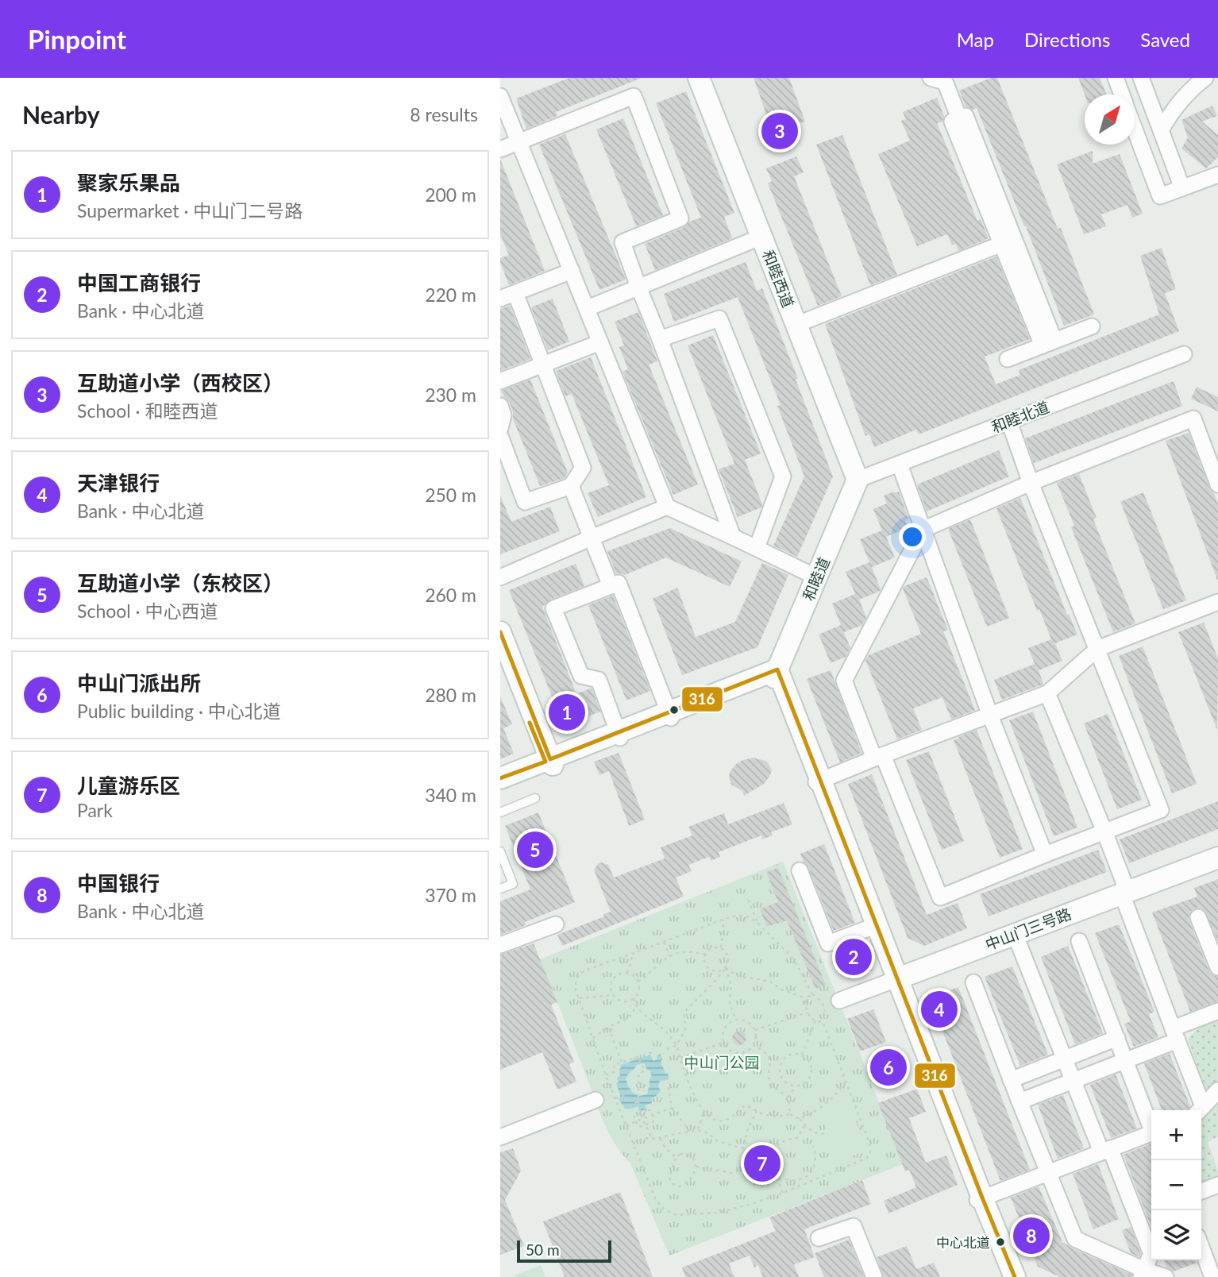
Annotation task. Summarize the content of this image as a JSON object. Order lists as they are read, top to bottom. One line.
{"streets":{"street":["和睦西道","和睦北道","和睦道","中山门三号路"]},"crossings":[["和睦西道","和睦北道"],["和睦西道","和睦道"],["和睦北道","和睦道"]],"parks":["中山门公园"],"places":["中心北道"],"lines":["transit line 316"],"scale_bar":"50 m","north":"top right","page":{"header":"Pinpoint","nav":["Map","Directions","Saved"],"heading":["Nearby","8 results"],"pins":["3","1","5","2","4","6","7","8"],"list":[{"mark":"1","name":"聚家乐果品","note":"Supermarket · 中山门二号路","value":"200 m"},{"mark":"2","name":"中国工商银行","note":"Bank · 中心北道","value":"220 m"},{"mark":"3","name":"互助道小学（西校区）","note":"School · 和睦西道","value":"230 m"},{"mark":"4","name":"天津银行","note":"Bank · 中心北道","value":"250 m"},{"mark":"5","name":"互助道小学（东校区）","note":"School · 中心西道","value":"260 m"},{"mark":"6","name":"中山门派出所","note":"Public building · 中心北道","value":"280 m"},{"mark":"7","name":"儿童游乐区","note":"Park","value":"340 m"},{"mark":"8","name":"中国银行","note":"Bank · 中心北道","value":"370 m"}],"map_buttons":["+","−"],"scale":"50 m"}}
